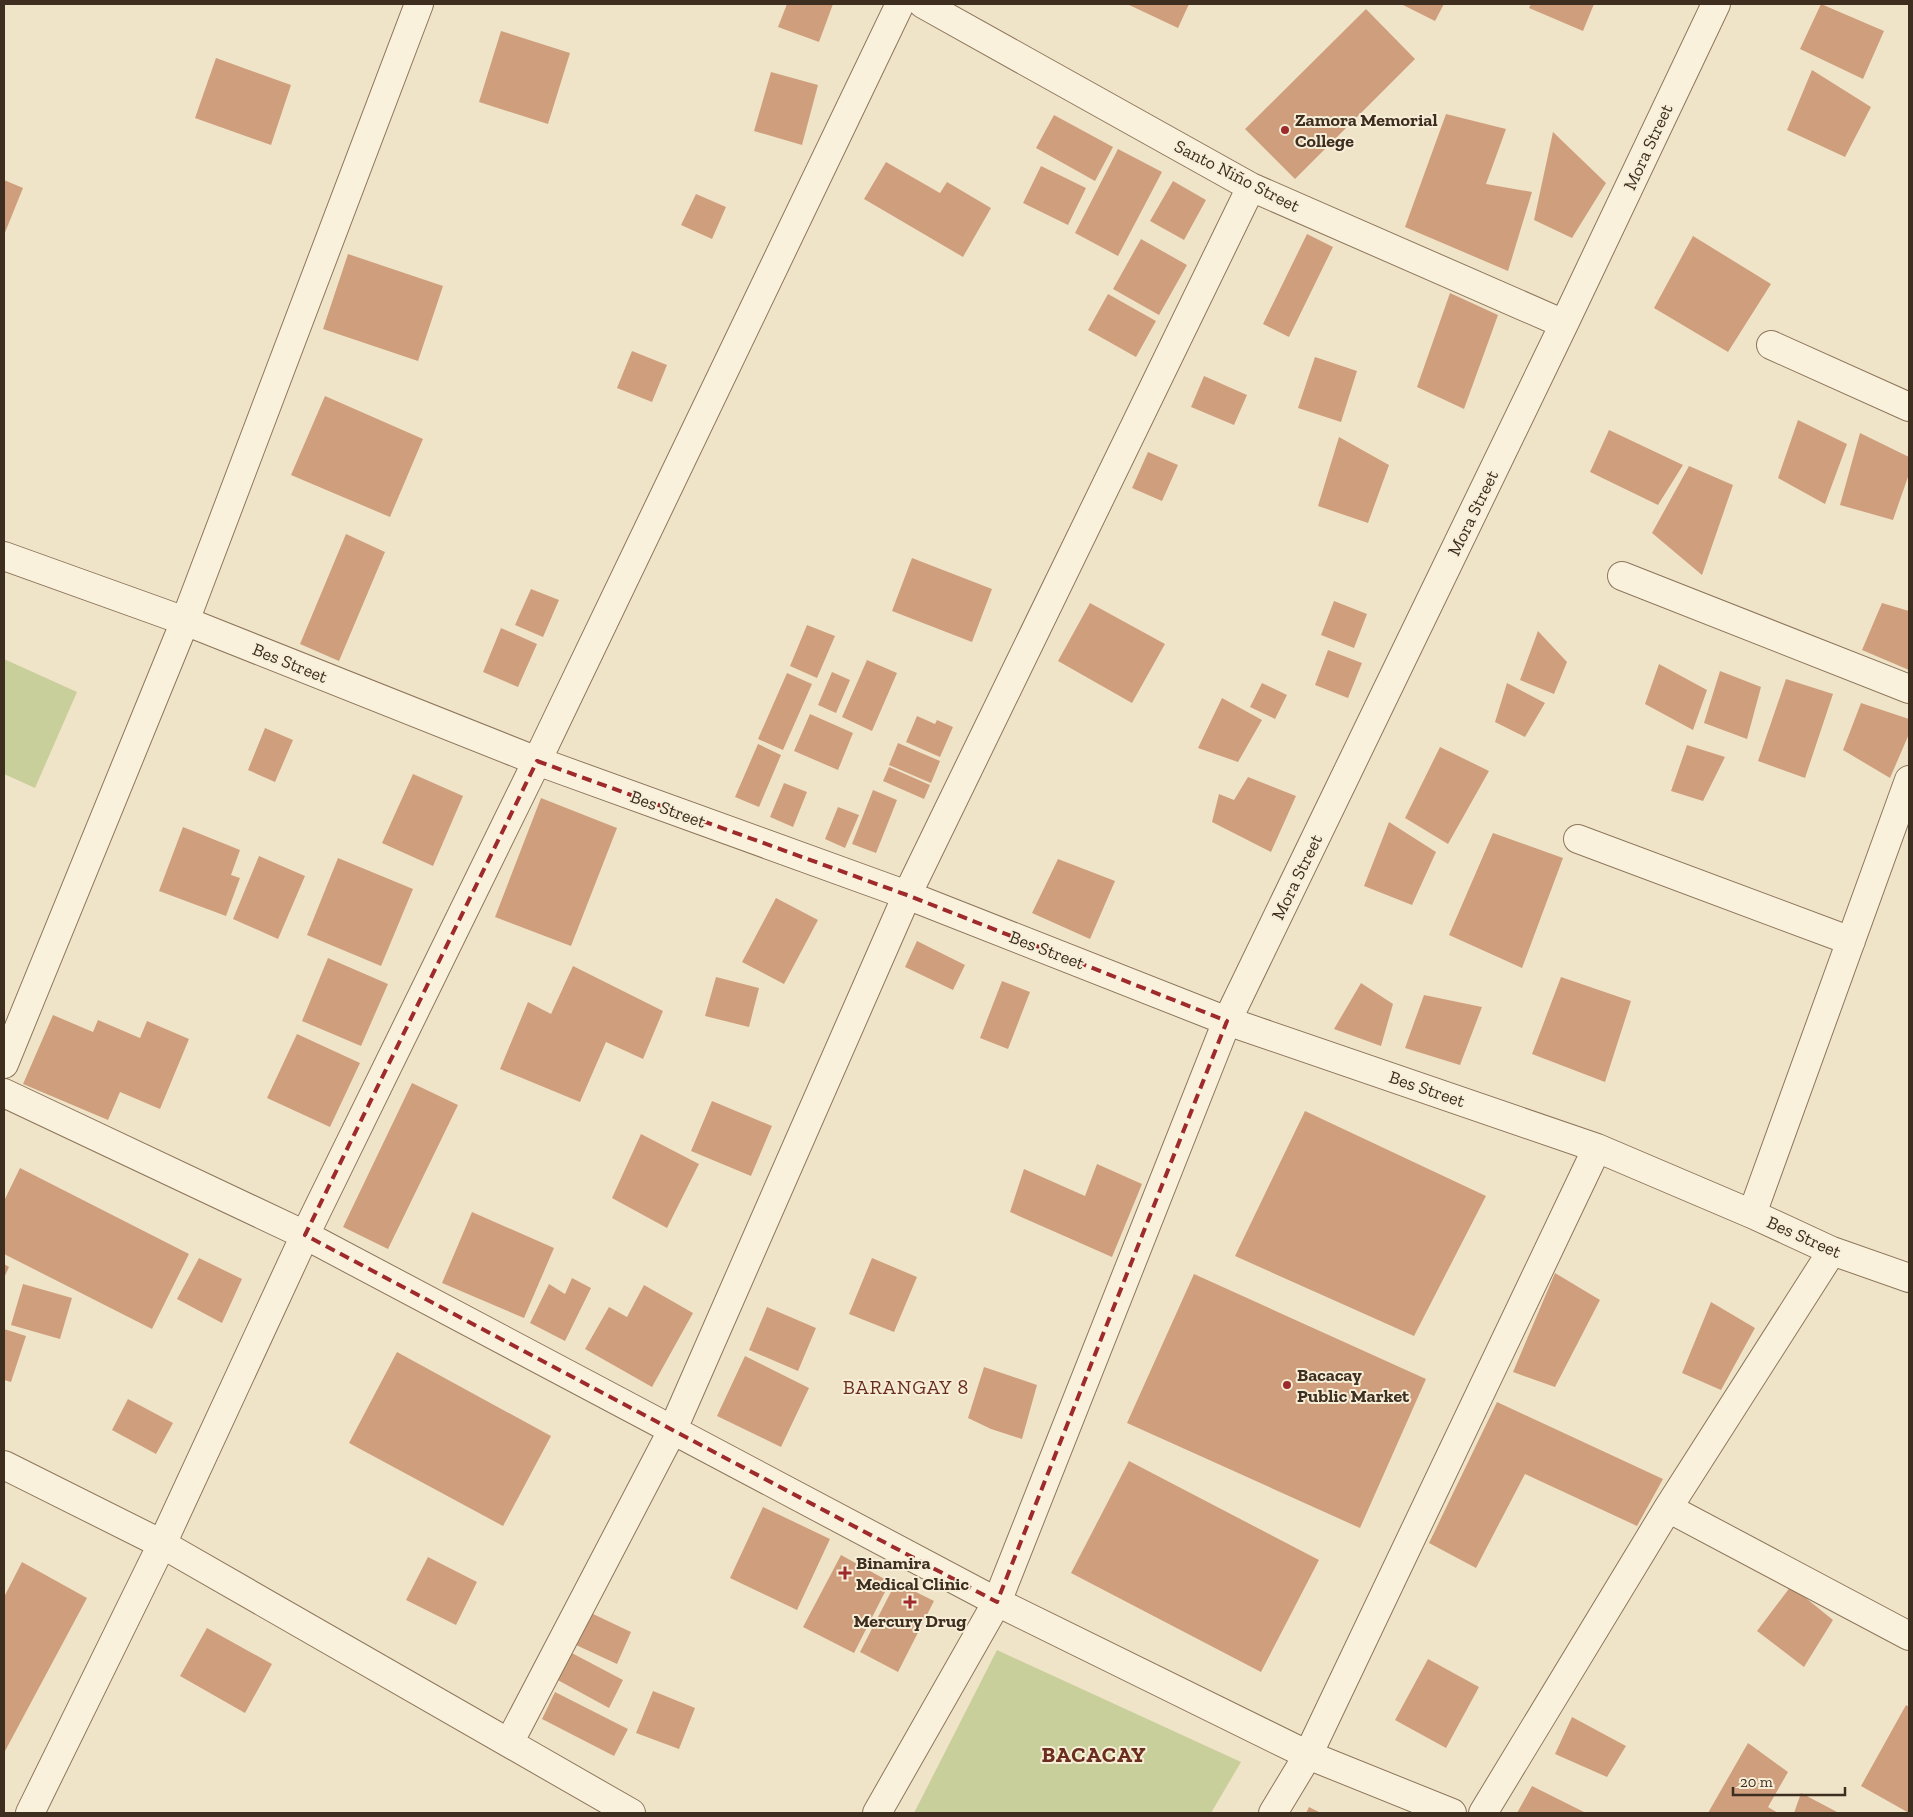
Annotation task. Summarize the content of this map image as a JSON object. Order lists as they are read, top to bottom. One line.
{"streets":{"street":["Mora Street","Santo Niño Street","Bes Street"]},"crossings":[["Mora Street","Santo Niño Street"],["Mora Street","Bes Street"]],"districts":["BARANGAY 8","BACACAY"],"places":{"other":["Zamora Memorial College","Bacacay Public Market"],"health":["Binamira Medical Clinic","Mercury Drug"]},"scale_bar":"20 m"}
